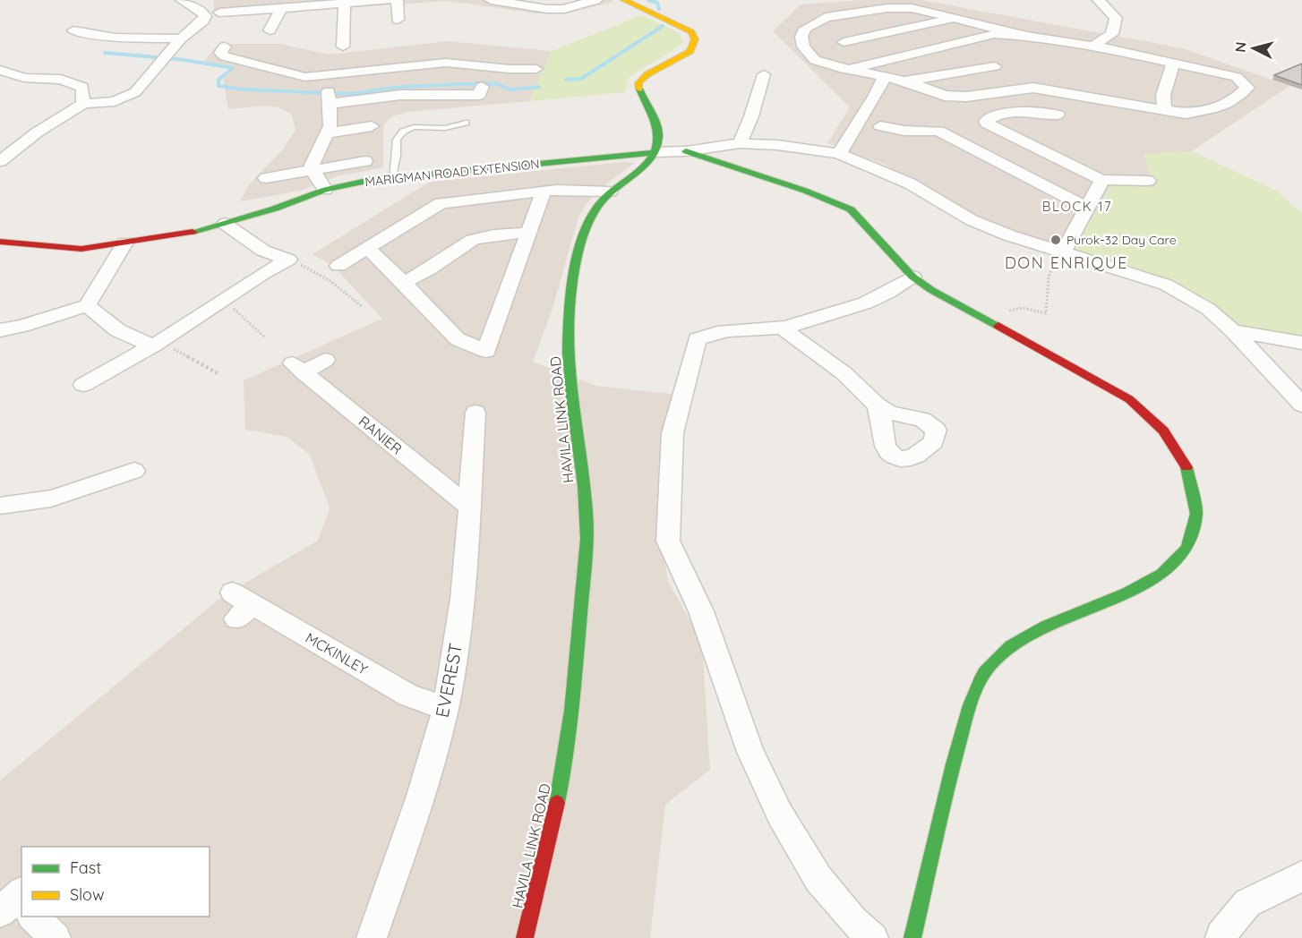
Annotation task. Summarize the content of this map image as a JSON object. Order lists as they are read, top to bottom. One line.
{"streets":{"street":["MARIGMAN ROAD EXTENSION","HAVILA LINK ROAD","RANIER","MCKINLEY","EVEREST"]},"crossings":[["MARIGMAN ROAD EXTENSION","HAVILA LINK ROAD"],["RANIER","EVEREST"],["MCKINLEY","EVEREST"]],"districts":["BLOCK 17","DON ENRIQUE"],"places":["Purok-32 Day Care"],"legend":["Fast","Slow"],"north":"left"}
